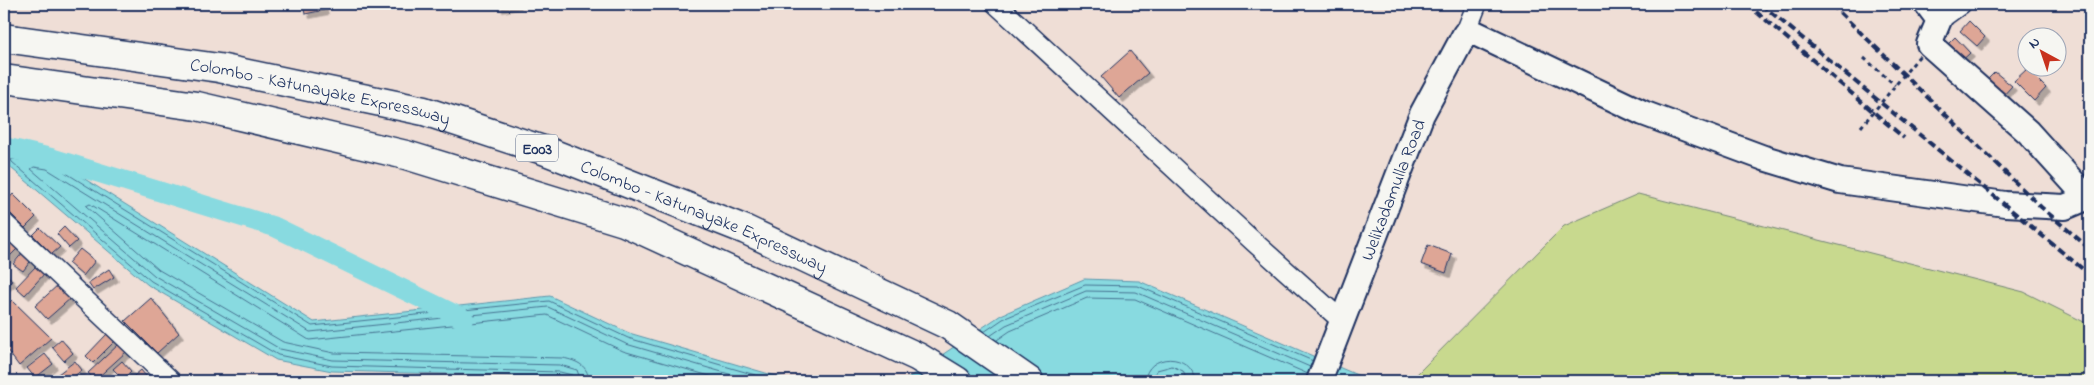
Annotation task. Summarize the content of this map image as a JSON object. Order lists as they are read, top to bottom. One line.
{"streets":{"highway":["Colombo - Katunayake Expressway","E003"],"street":["Welikadamulla Road"]},"north":"top left"}
